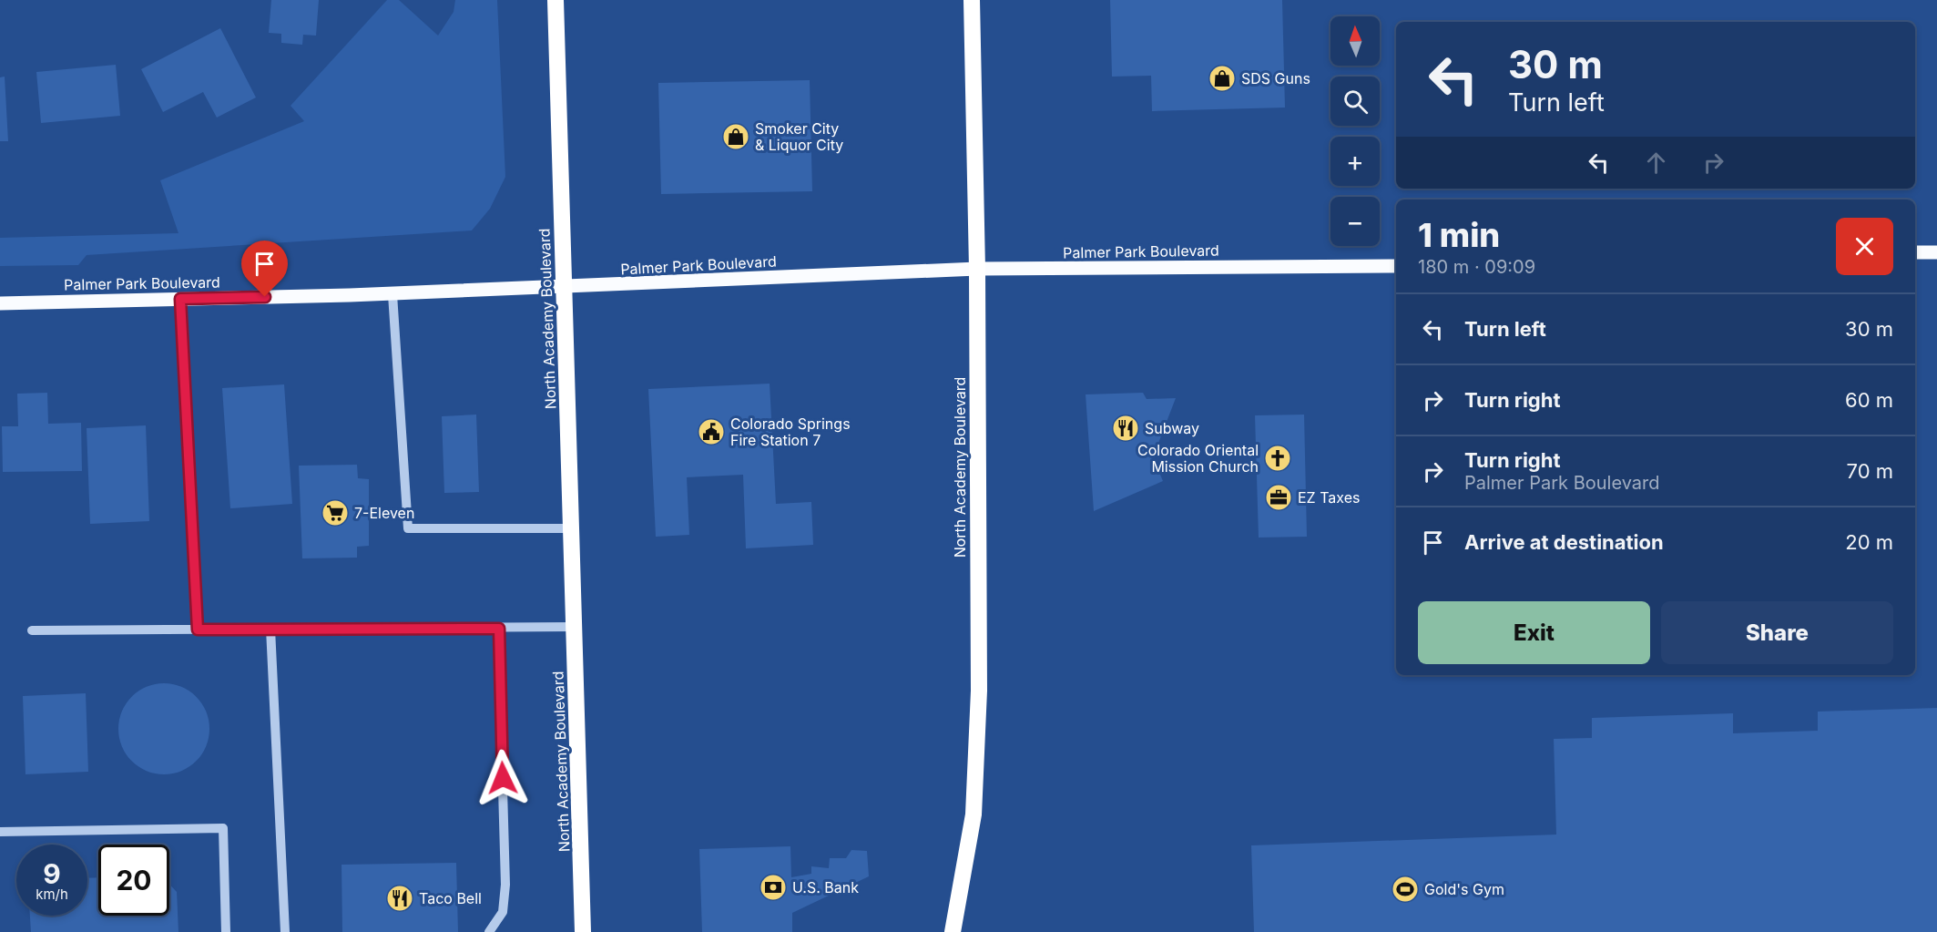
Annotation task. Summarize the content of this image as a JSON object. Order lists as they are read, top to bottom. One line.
{"streets":{"highway":["North Academy Boulevard"],"main road":["Palmer Park Boulevard"]},"crossings":[["Palmer Park Boulevard","North Academy Boulevard"]],"places":{"shop":["SDS Guns","Smoker City & Liquor City"],"restaurant":["Subway","Taco Bell"],"public building":["Colorado Springs Fire Station 7"],"church":["Colorado Oriental Mission Church"],"office":["EZ Taxes"],"supermarket":["7-Eleven"],"bank":["U.S. Bank"],"sports":["Gold's Gym"]},"north":"top","page":{"map_buttons":["+","−"],"turn":["30 m","Turn left"],"heading":["1 min","180 m · 09:09"],"list":[{"name":"Turn left","value":"30 m"},{"name":"Turn right","value":"60 m"},{"name":"Turn right","note":"Palmer Park Boulevard","value":"70 m"},{"name":"Arrive at destination","value":"20 m"}],"buttons":["Exit","Share"],"speed":"9 km/h","limit":"20"}}
